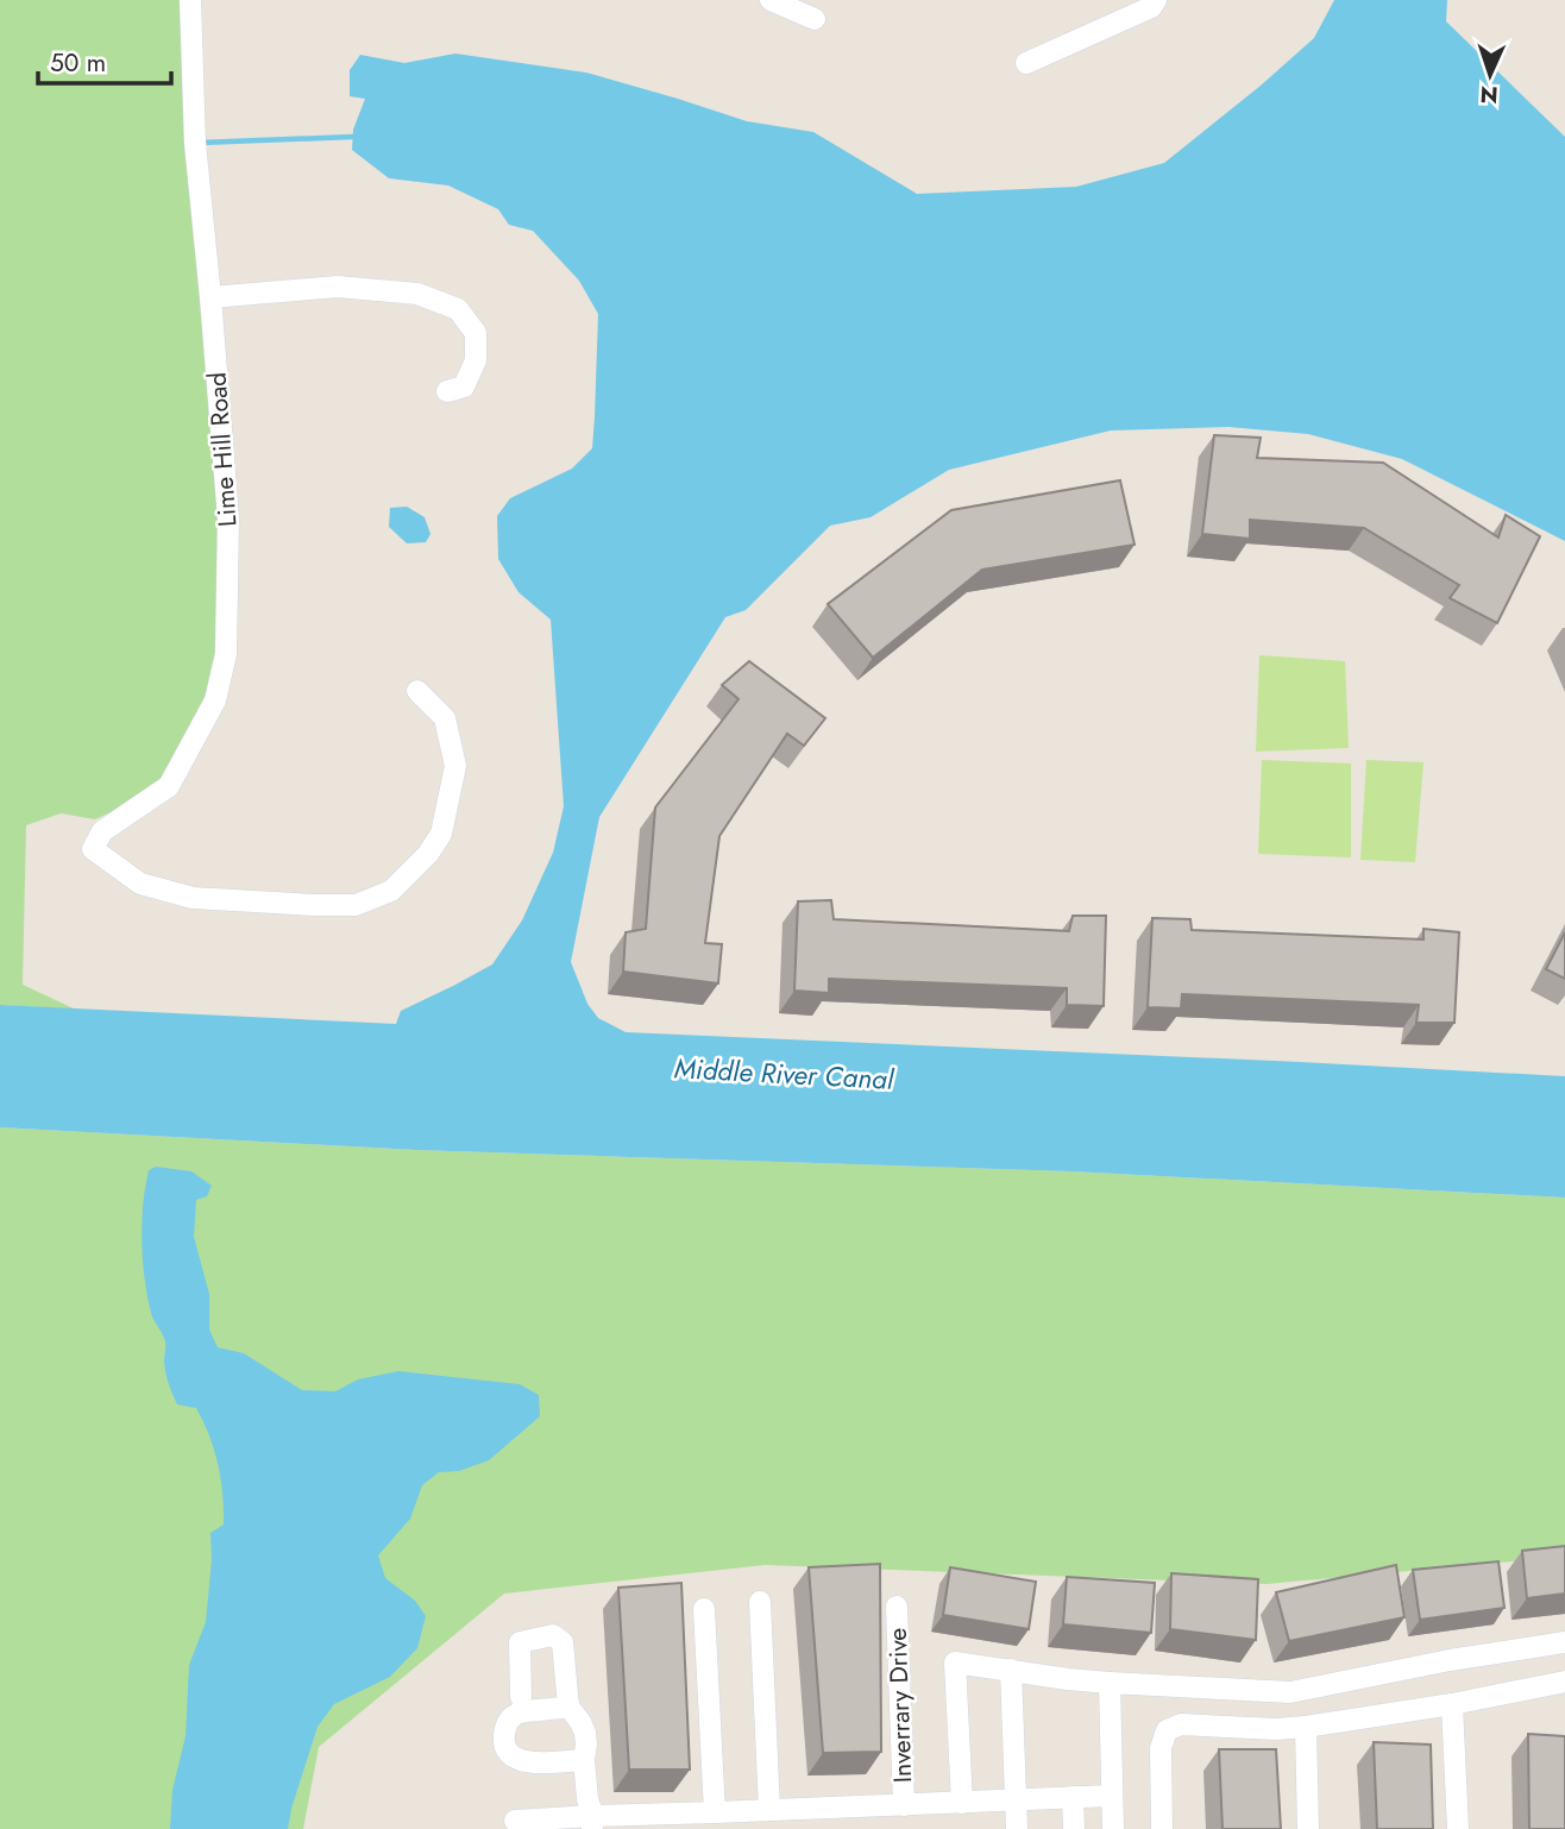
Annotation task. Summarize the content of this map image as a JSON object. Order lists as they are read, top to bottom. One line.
{"streets":{"street":["Lime Hill Road","Inverrary Drive"]},"water":["Middle River Canal"],"scale_bar":"50 m","north":"bottom"}
